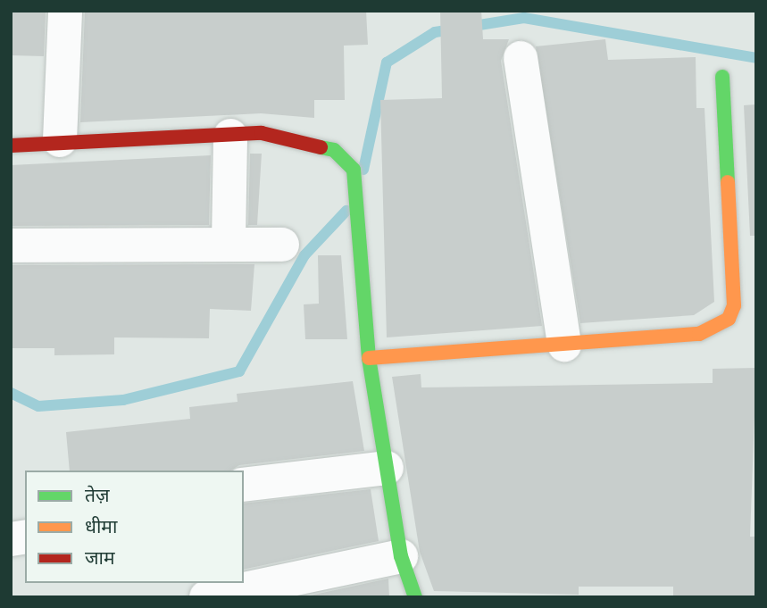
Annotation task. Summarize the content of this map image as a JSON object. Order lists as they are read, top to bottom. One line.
{"legend":["तेज़","धीमा","जाम"]}
